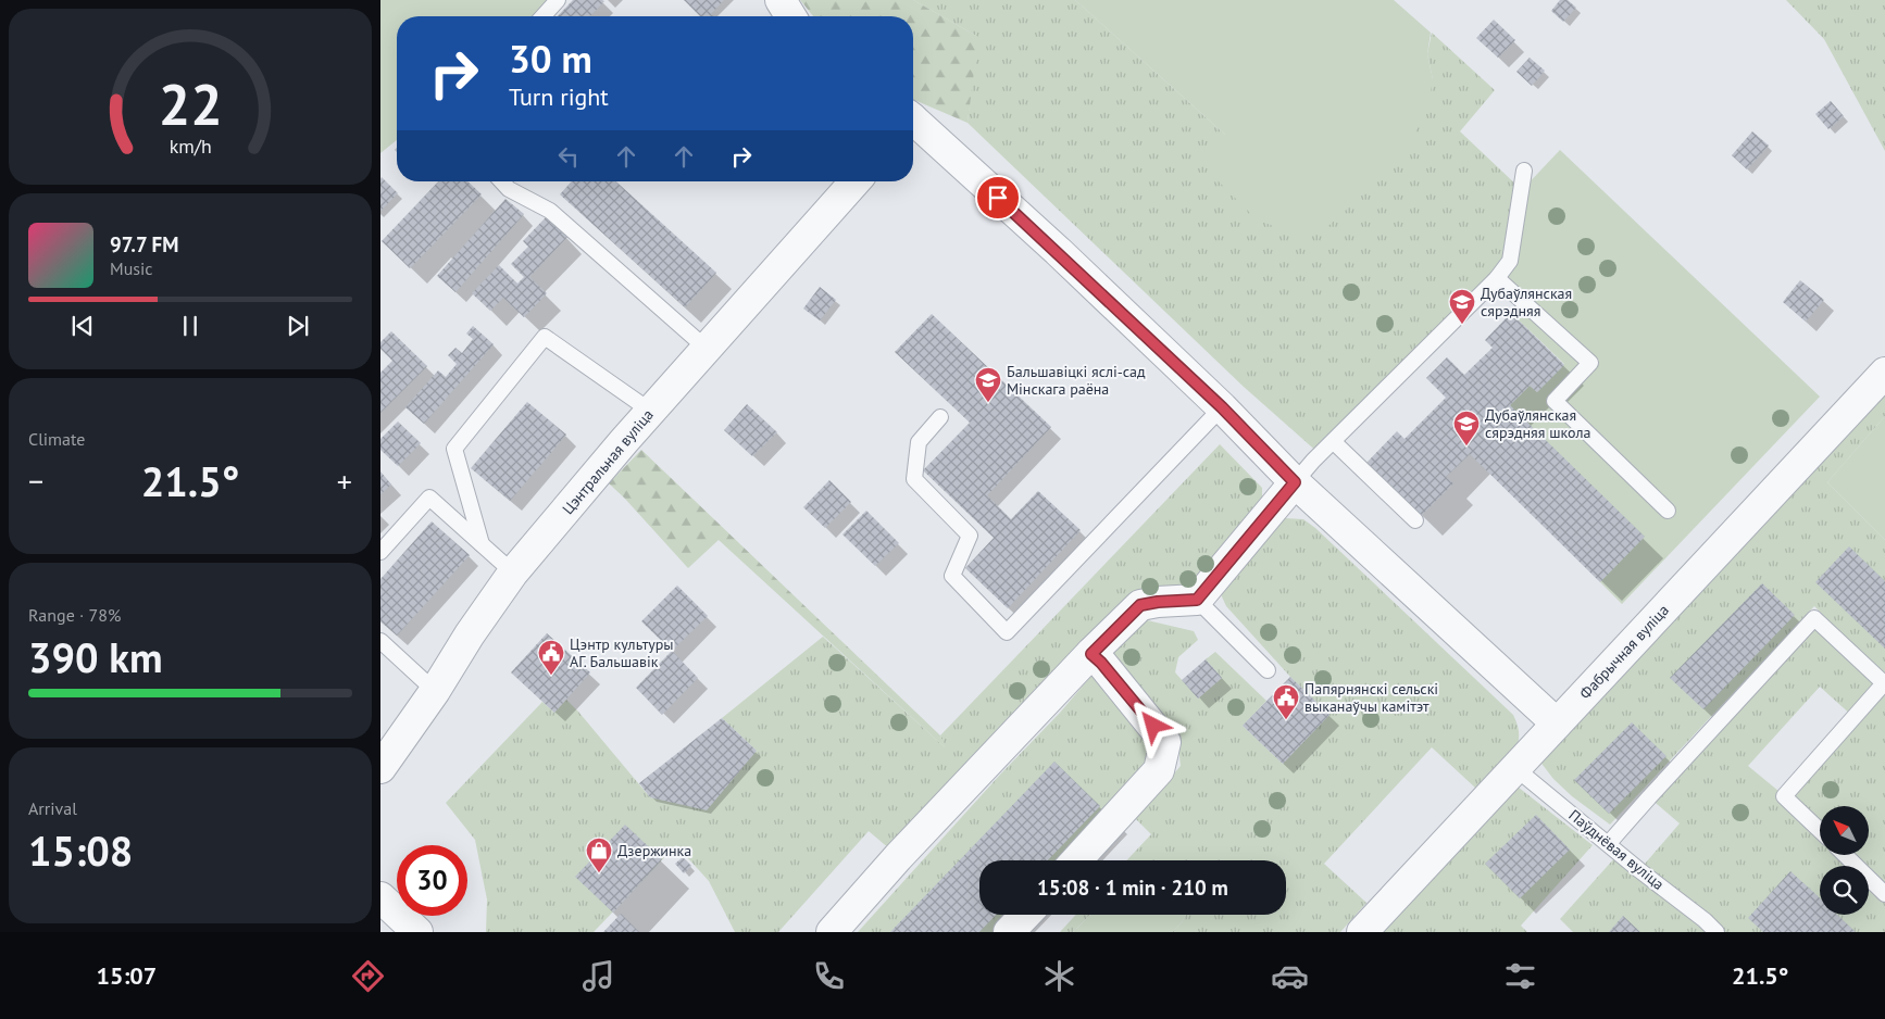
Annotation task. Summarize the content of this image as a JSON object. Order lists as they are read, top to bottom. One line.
{"streets":{"street":["Цэнтральная вуліца","Фабрычная вуліца"],"lane":["Паўднёвая вуліца"]},"crossings":[["Фабрычная вуліца","Паўднёвая вуліца"]],"places":{"school or university":["Дубаўлянская сярэдняя","Бальшавіцкі яслі-сад Мінскага раёна","Дубаўлянская сярэдняя школа"],"public building":["Цэнтр культуры АГ. Бальшавік","Папярнянскі сельскі выканаўчы камітэт"],"shop":["Дзержинка"]},"north":"top left","page":{"turn":["30 m","Turn right"],"song":["97.7 FM","Music"],"tile":["Climate",["Range · 78%","390 km"],["Arrival","15:08"]],"heat":["−","21.5°","+"],"limit":"30","trip":"15:08 · 1 min · 210 m","tabs":["15:07","21.5°"],"gauge":["22","km/h"]}}
